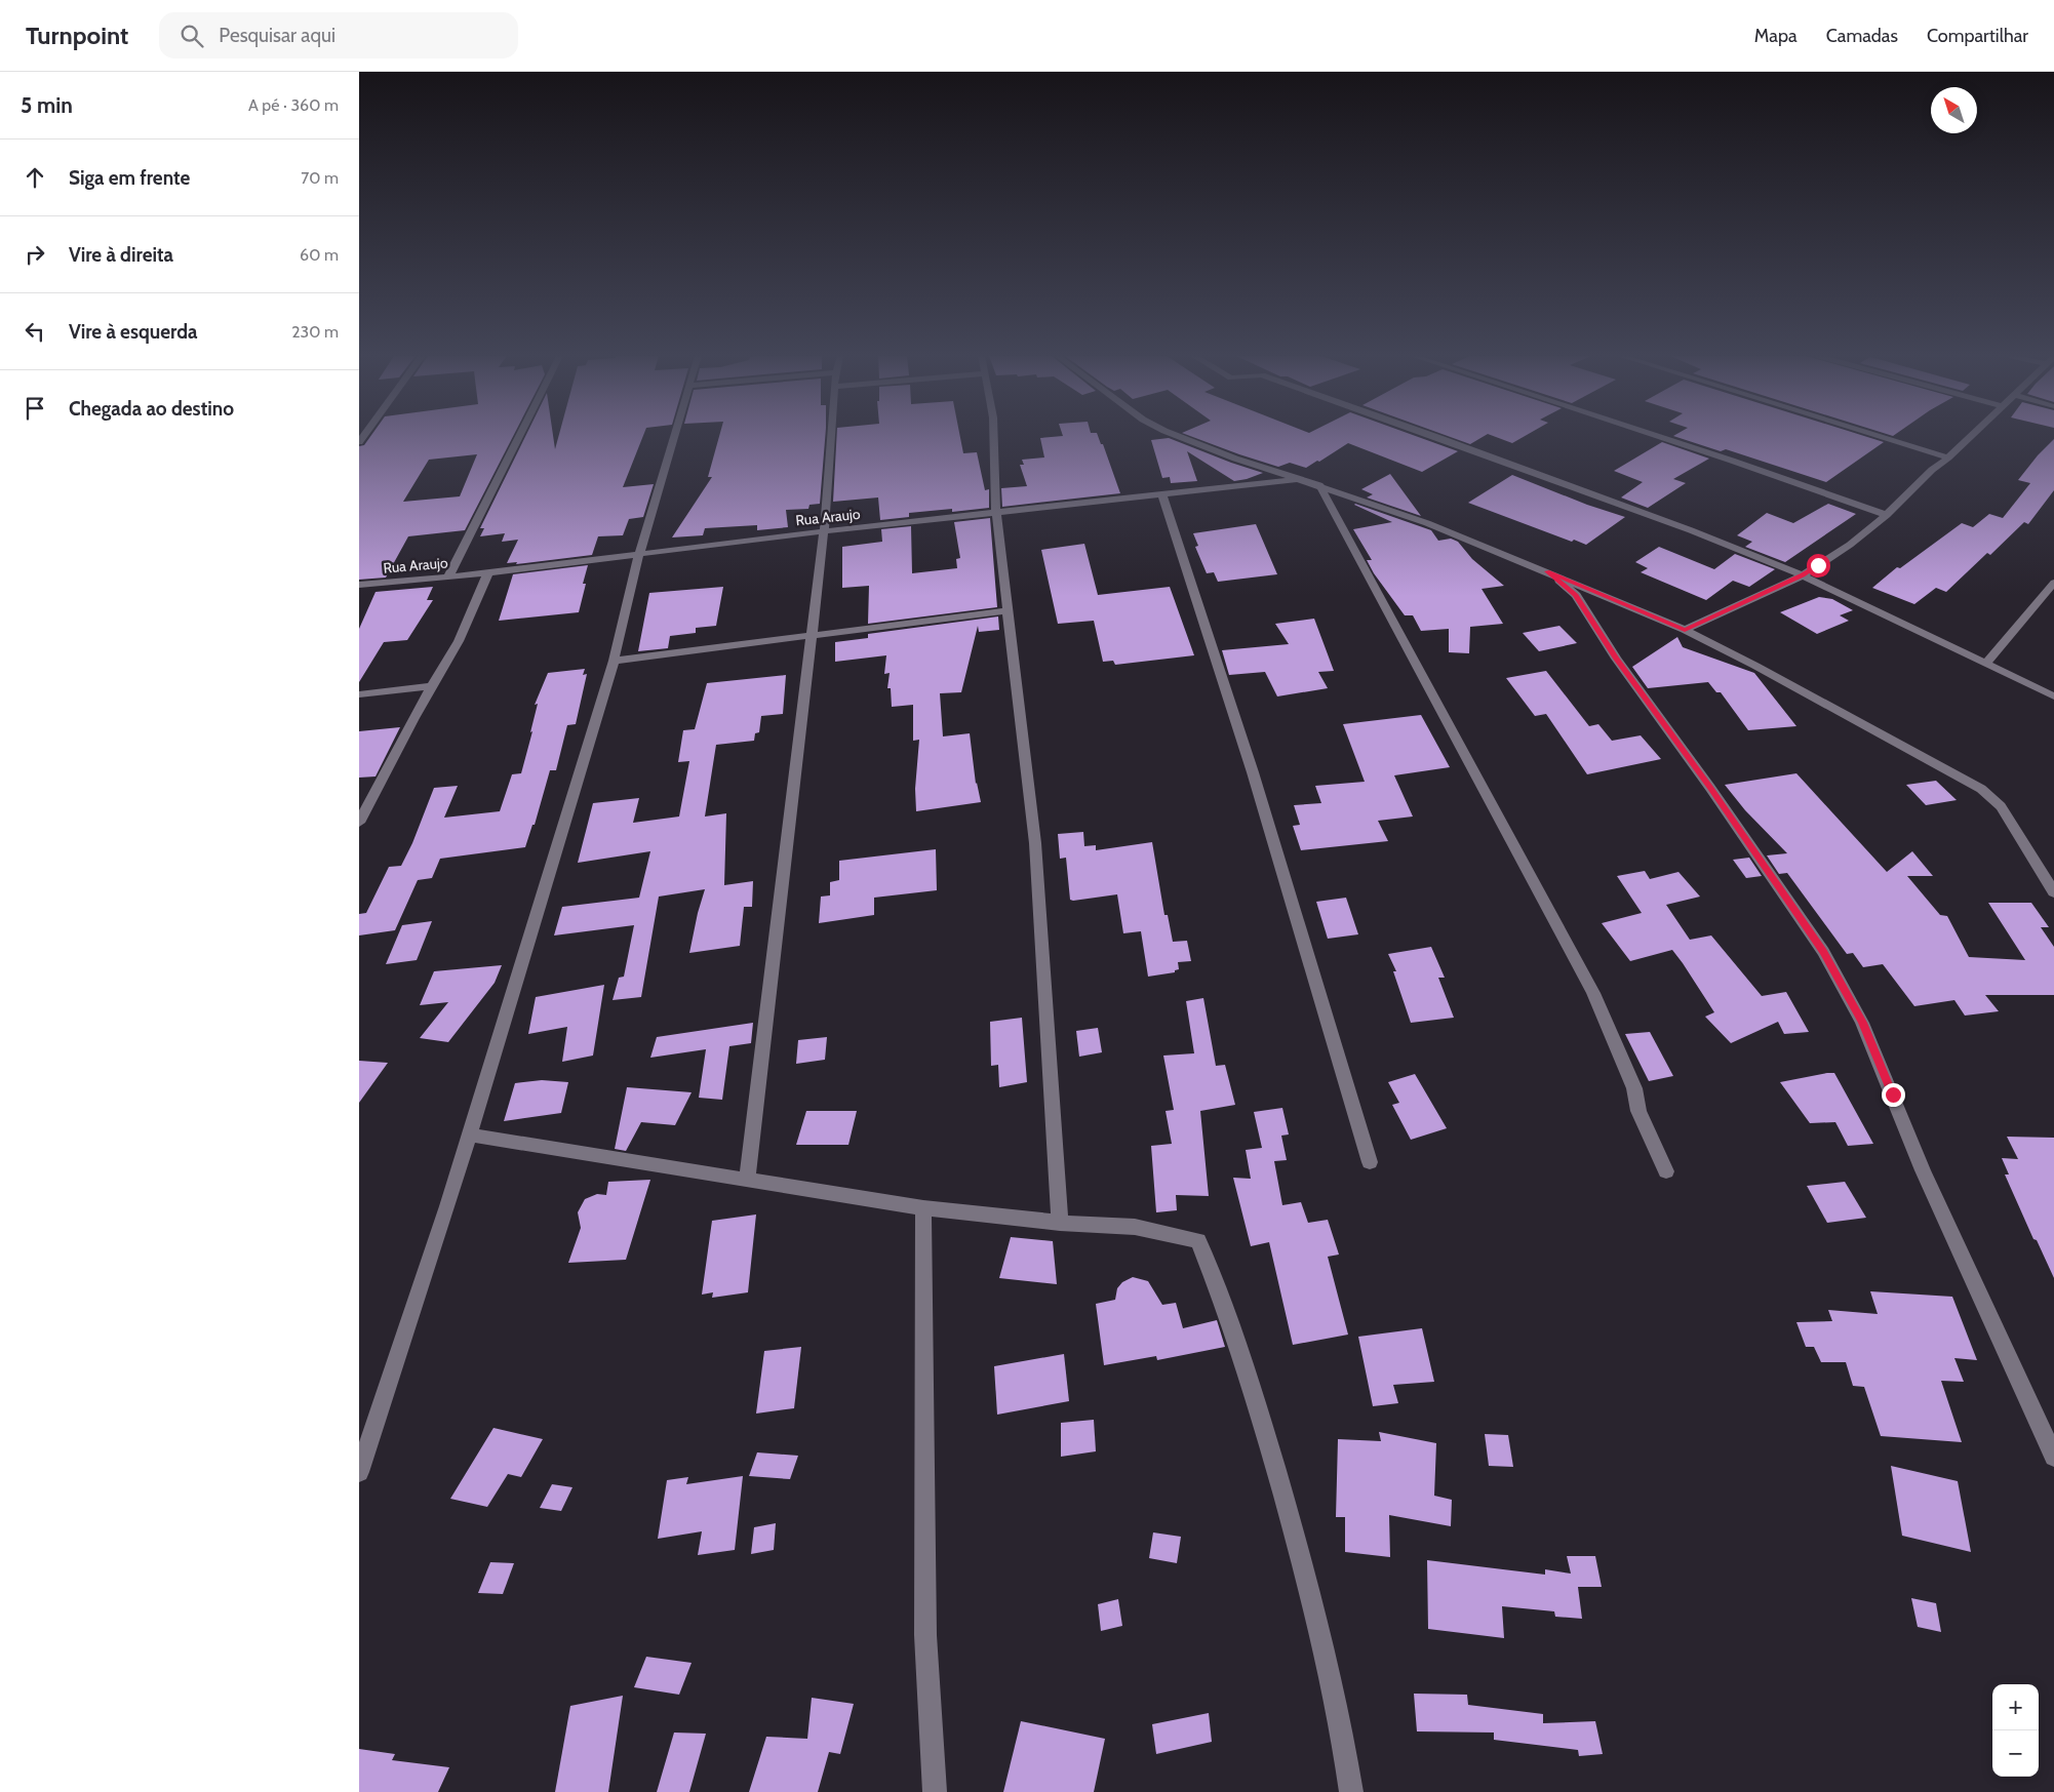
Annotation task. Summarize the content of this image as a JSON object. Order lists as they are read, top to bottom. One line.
{"streets":{"street":["Rua Araujo"]},"north":"top left","page":{"header":"Turnpoint","search":"Pesquisar aqui","nav":["Mapa","Camadas","Compartilhar"],"heading":["5 min","A pé · 360 m"],"list":[["Siga em frente","70 m"],["Vire à direita","60 m"],["Vire à esquerda","230 m"],"Chegada ao destino"],"map_buttons":["+","−"]}}
